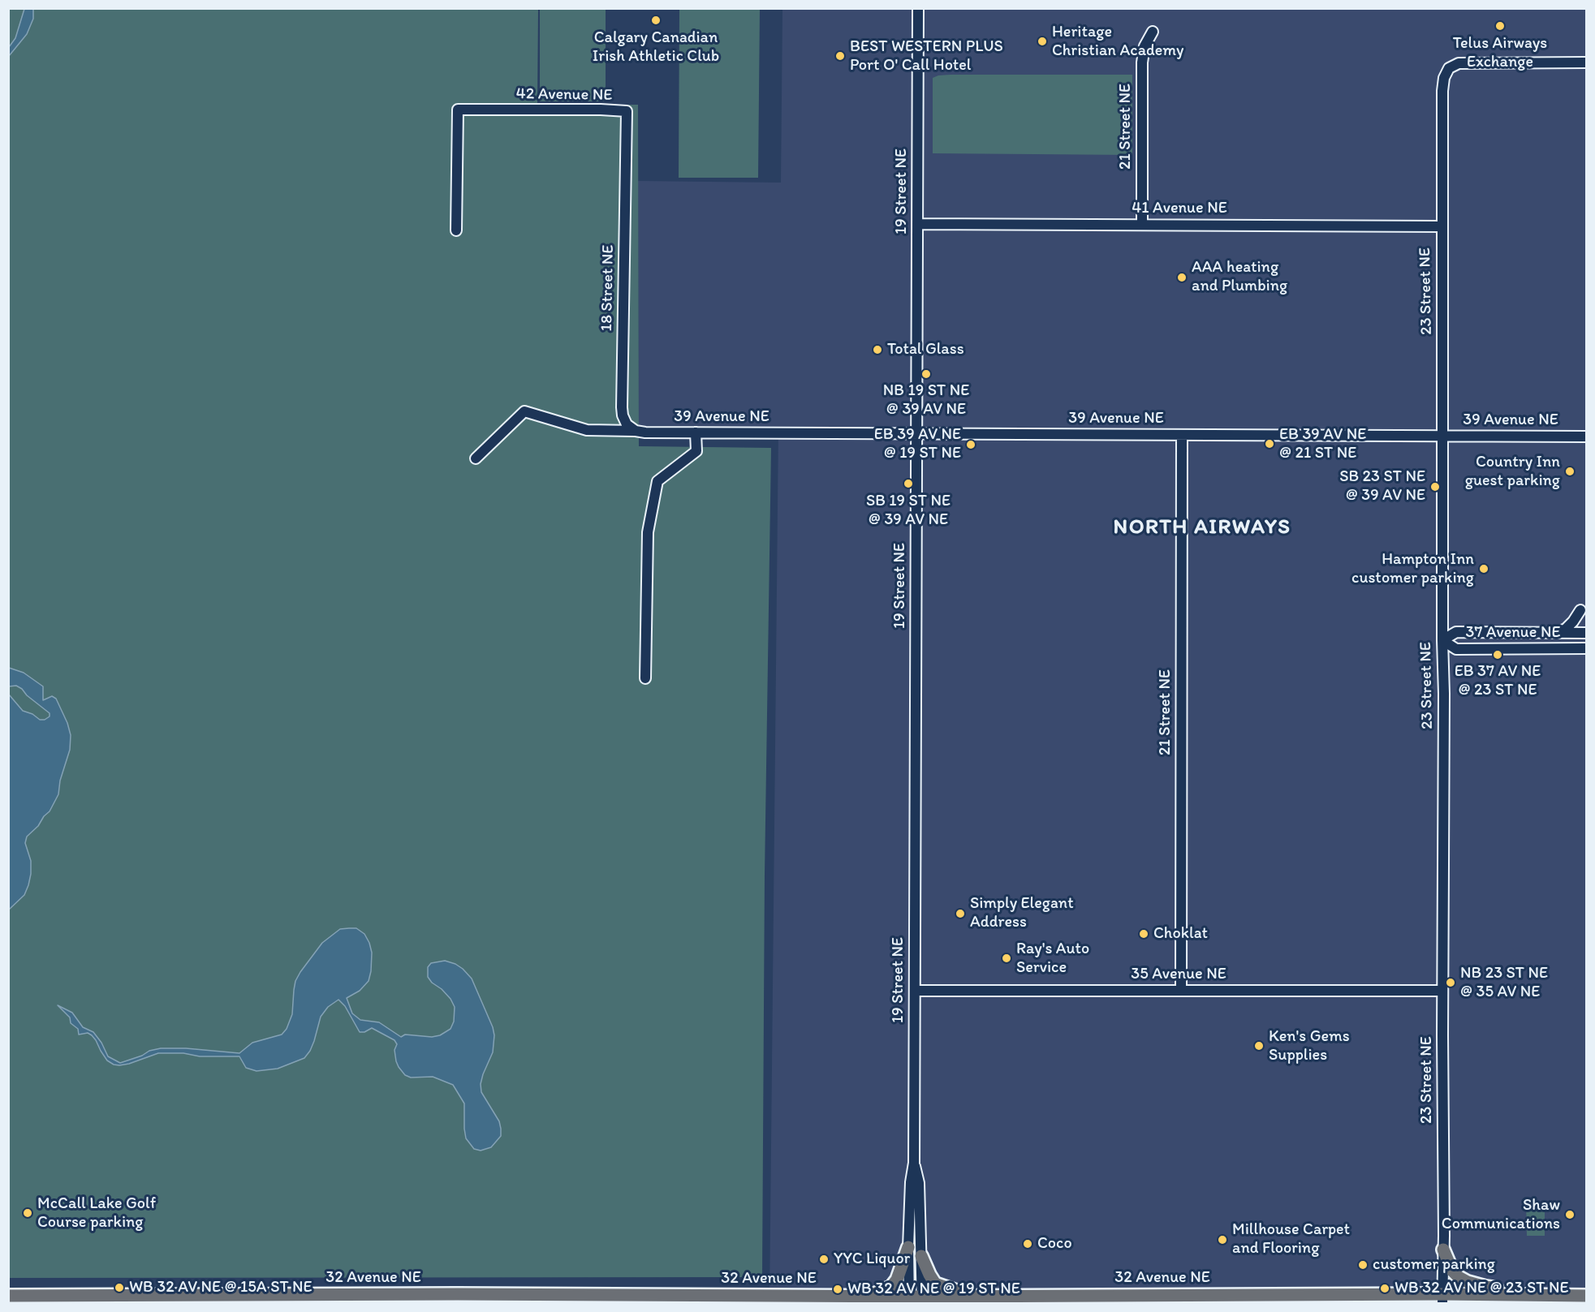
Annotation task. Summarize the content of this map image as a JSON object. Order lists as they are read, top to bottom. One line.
{"streets":{"main road":["32 Avenue NE"],"street":["42 Avenue NE","21 Street NE","19 Street NE","41 Avenue NE","18 Street NE","23 Street NE","39 Avenue NE","37 Avenue NE","35 Avenue NE"]},"crossings":[["42 Avenue NE","18 Street NE"],["21 Street NE","41 Avenue NE"],["21 Street NE","39 Avenue NE"],["21 Street NE","35 Avenue NE"],["19 Street NE","41 Avenue NE"],["19 Street NE","39 Avenue NE"],["19 Street NE","35 Avenue NE"],["19 Street NE","32 Avenue NE"],["41 Avenue NE","23 Street NE"],["18 Street NE","39 Avenue NE"],["23 Street NE","39 Avenue NE"],["23 Street NE","37 Avenue NE"],["23 Street NE","35 Avenue NE"],["23 Street NE","32 Avenue NE"]],"districts":["NORTH AIRWAYS"],"places":["Calgary Canadian Irish Athletic Club","Telus Airways Exchange","Heritage Christian Academy","BEST WESTERN PLUS Port O' Call Hotel","AAA heating and Plumbing","Total Glass","NB 19 ST NE @ 39 AV NE","EB 39 AV NE @ 21 ST NE","EB 39 AV NE @ 19 ST NE","Country Inn guest parking","SB 19 ST NE @ 39 AV NE","SB 23 ST NE @ 39 AV NE","Hampton Inn customer parking","EB 37 AV NE @ 23 ST NE","Simply Elegant Address","Choklat","Ray's Auto Service","NB 23 ST NE @ 35 AV NE","Ken's Gems Supplies","McCall Lake Golf Course parking","Shaw Communications","Millhouse Carpet and Flooring","Coco","YYC Liquor","customer parking","WB 32 AV NE @ 15A ST NE","WB 32 AV NE @ 23 ST NE","WB 32 AV NE @ 19 ST NE"]}
